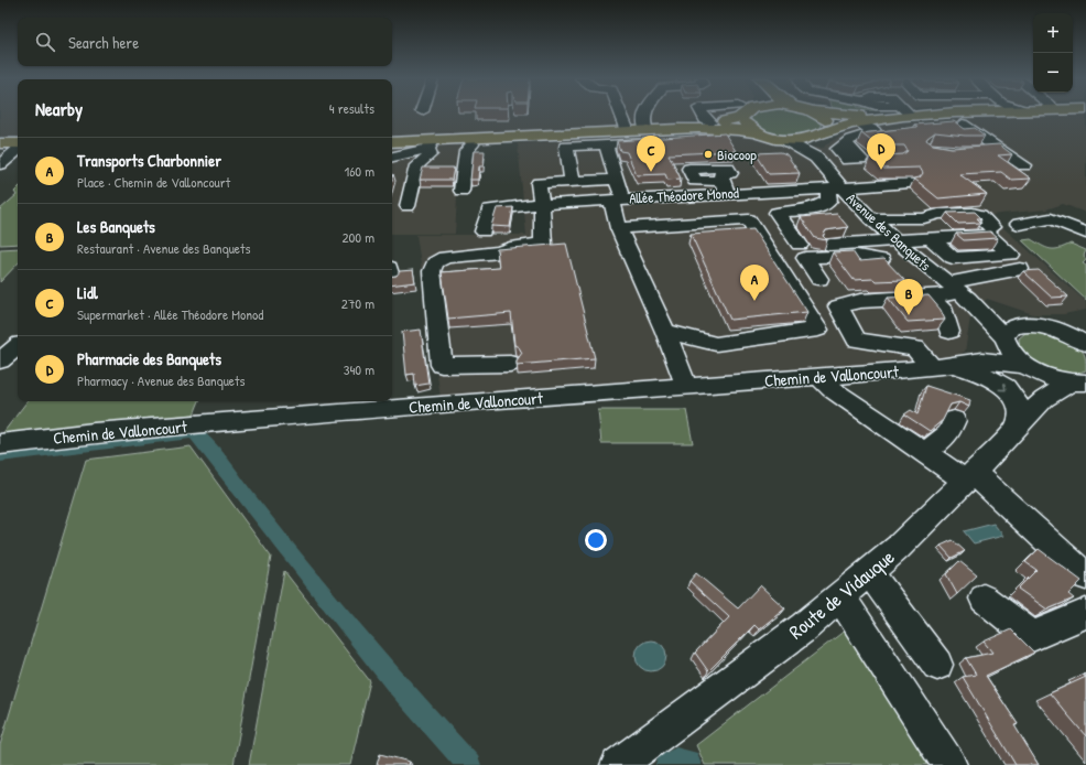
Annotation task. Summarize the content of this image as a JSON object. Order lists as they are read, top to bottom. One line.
{"streets":{"street":["Allée Théodore Monod","Avenue des Banquets","Chemin de Valloncourt","Route de Vidauque"]},"crossings":[["Allée Théodore Monod","Avenue des Banquets"],["Avenue des Banquets","Chemin de Valloncourt"],["Chemin de Valloncourt","Route de Vidauque"]],"places":["Biocoop"],"page":{"map_buttons":["+","−"],"search":"Search here","heading":["Nearby","4 results"],"pins":["D","C","A","B"],"list":[{"mark":"A","name":"Transports Charbonnier","note":"Place · Chemin de Valloncourt","value":"160 m"},{"mark":"B","name":"Les Banquets","note":"Restaurant · Avenue des Banquets","value":"200 m"},{"mark":"C","name":"Lidl","note":"Supermarket · Allée Théodore Monod","value":"270 m"},{"mark":"D","name":"Pharmacie des Banquets","note":"Pharmacy · Avenue des Banquets","value":"340 m"}]}}
